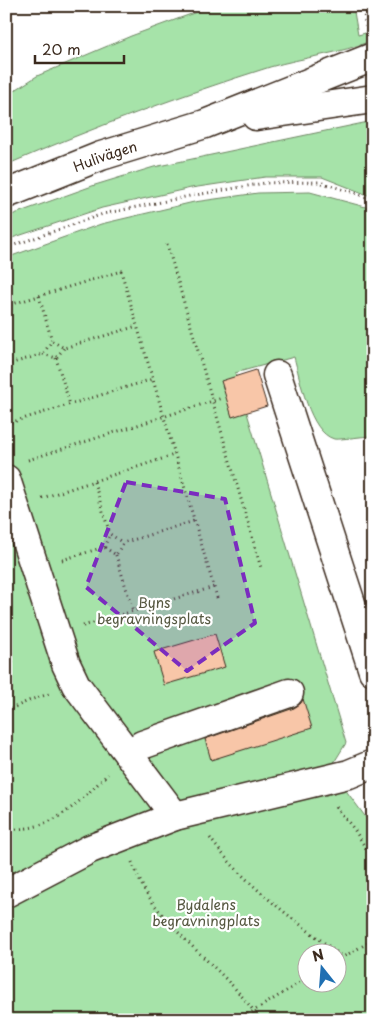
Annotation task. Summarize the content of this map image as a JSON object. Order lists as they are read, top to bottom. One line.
{"streets":{"main road":["Hulivägen"]},"parks":["Byns begravningsplats","Bydalens begravningplats"],"scale_bar":"20 m","north":"top"}
